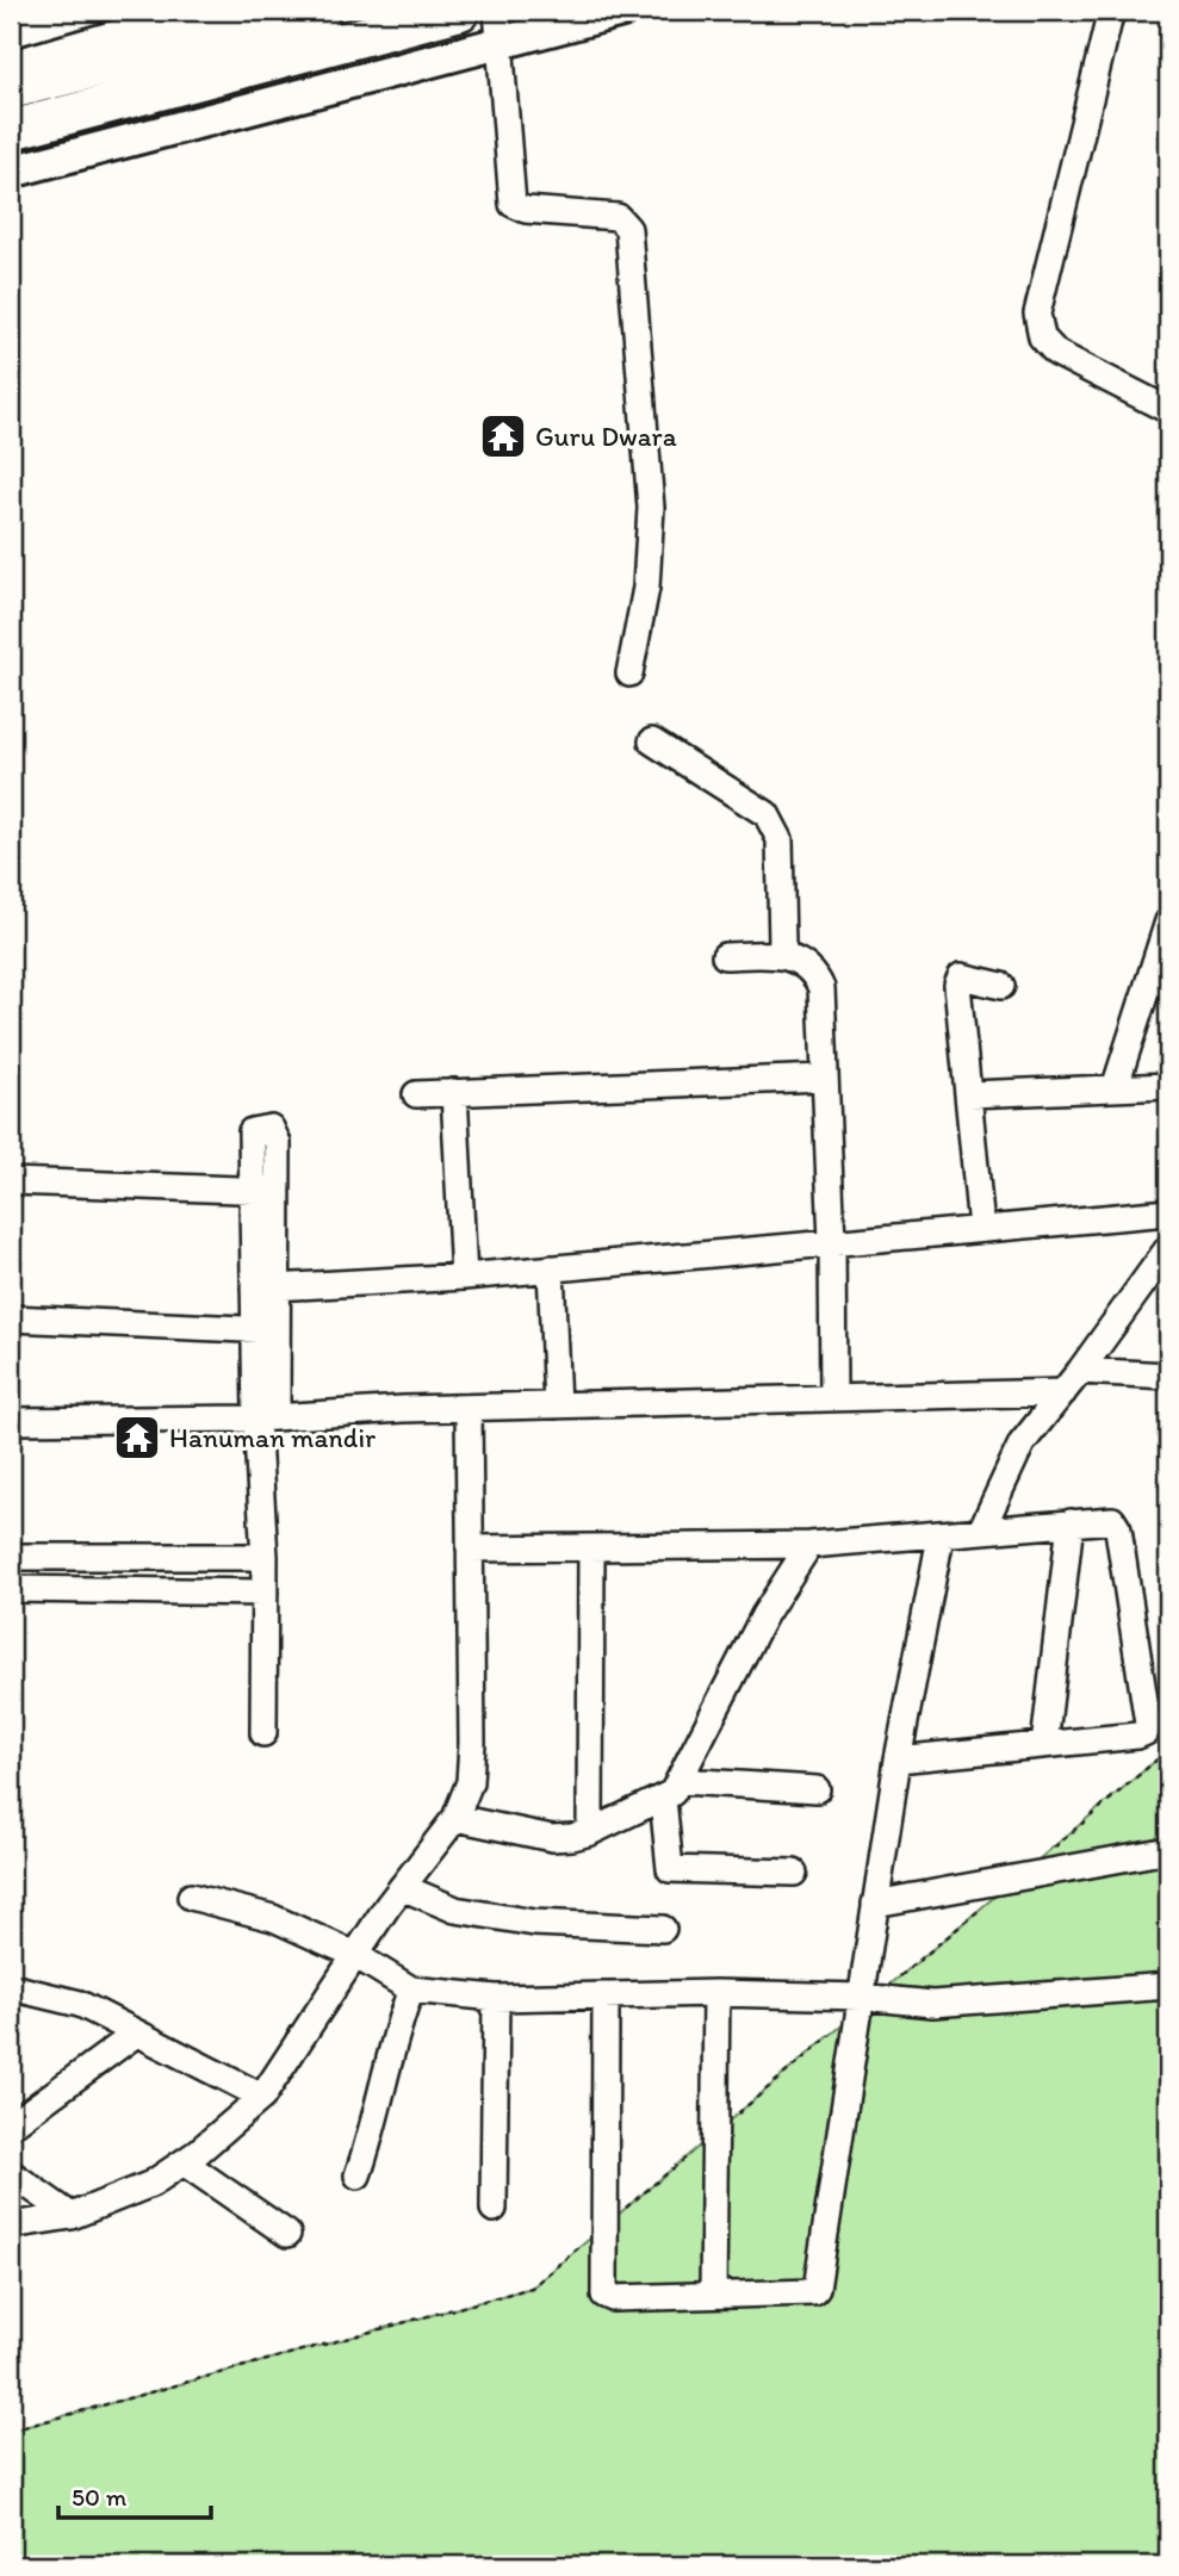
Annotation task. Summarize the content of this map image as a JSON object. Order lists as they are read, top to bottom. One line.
{"places":{"temple":["Guru Dwara","Hanuman mandir"]},"scale_bar":"50 m"}
